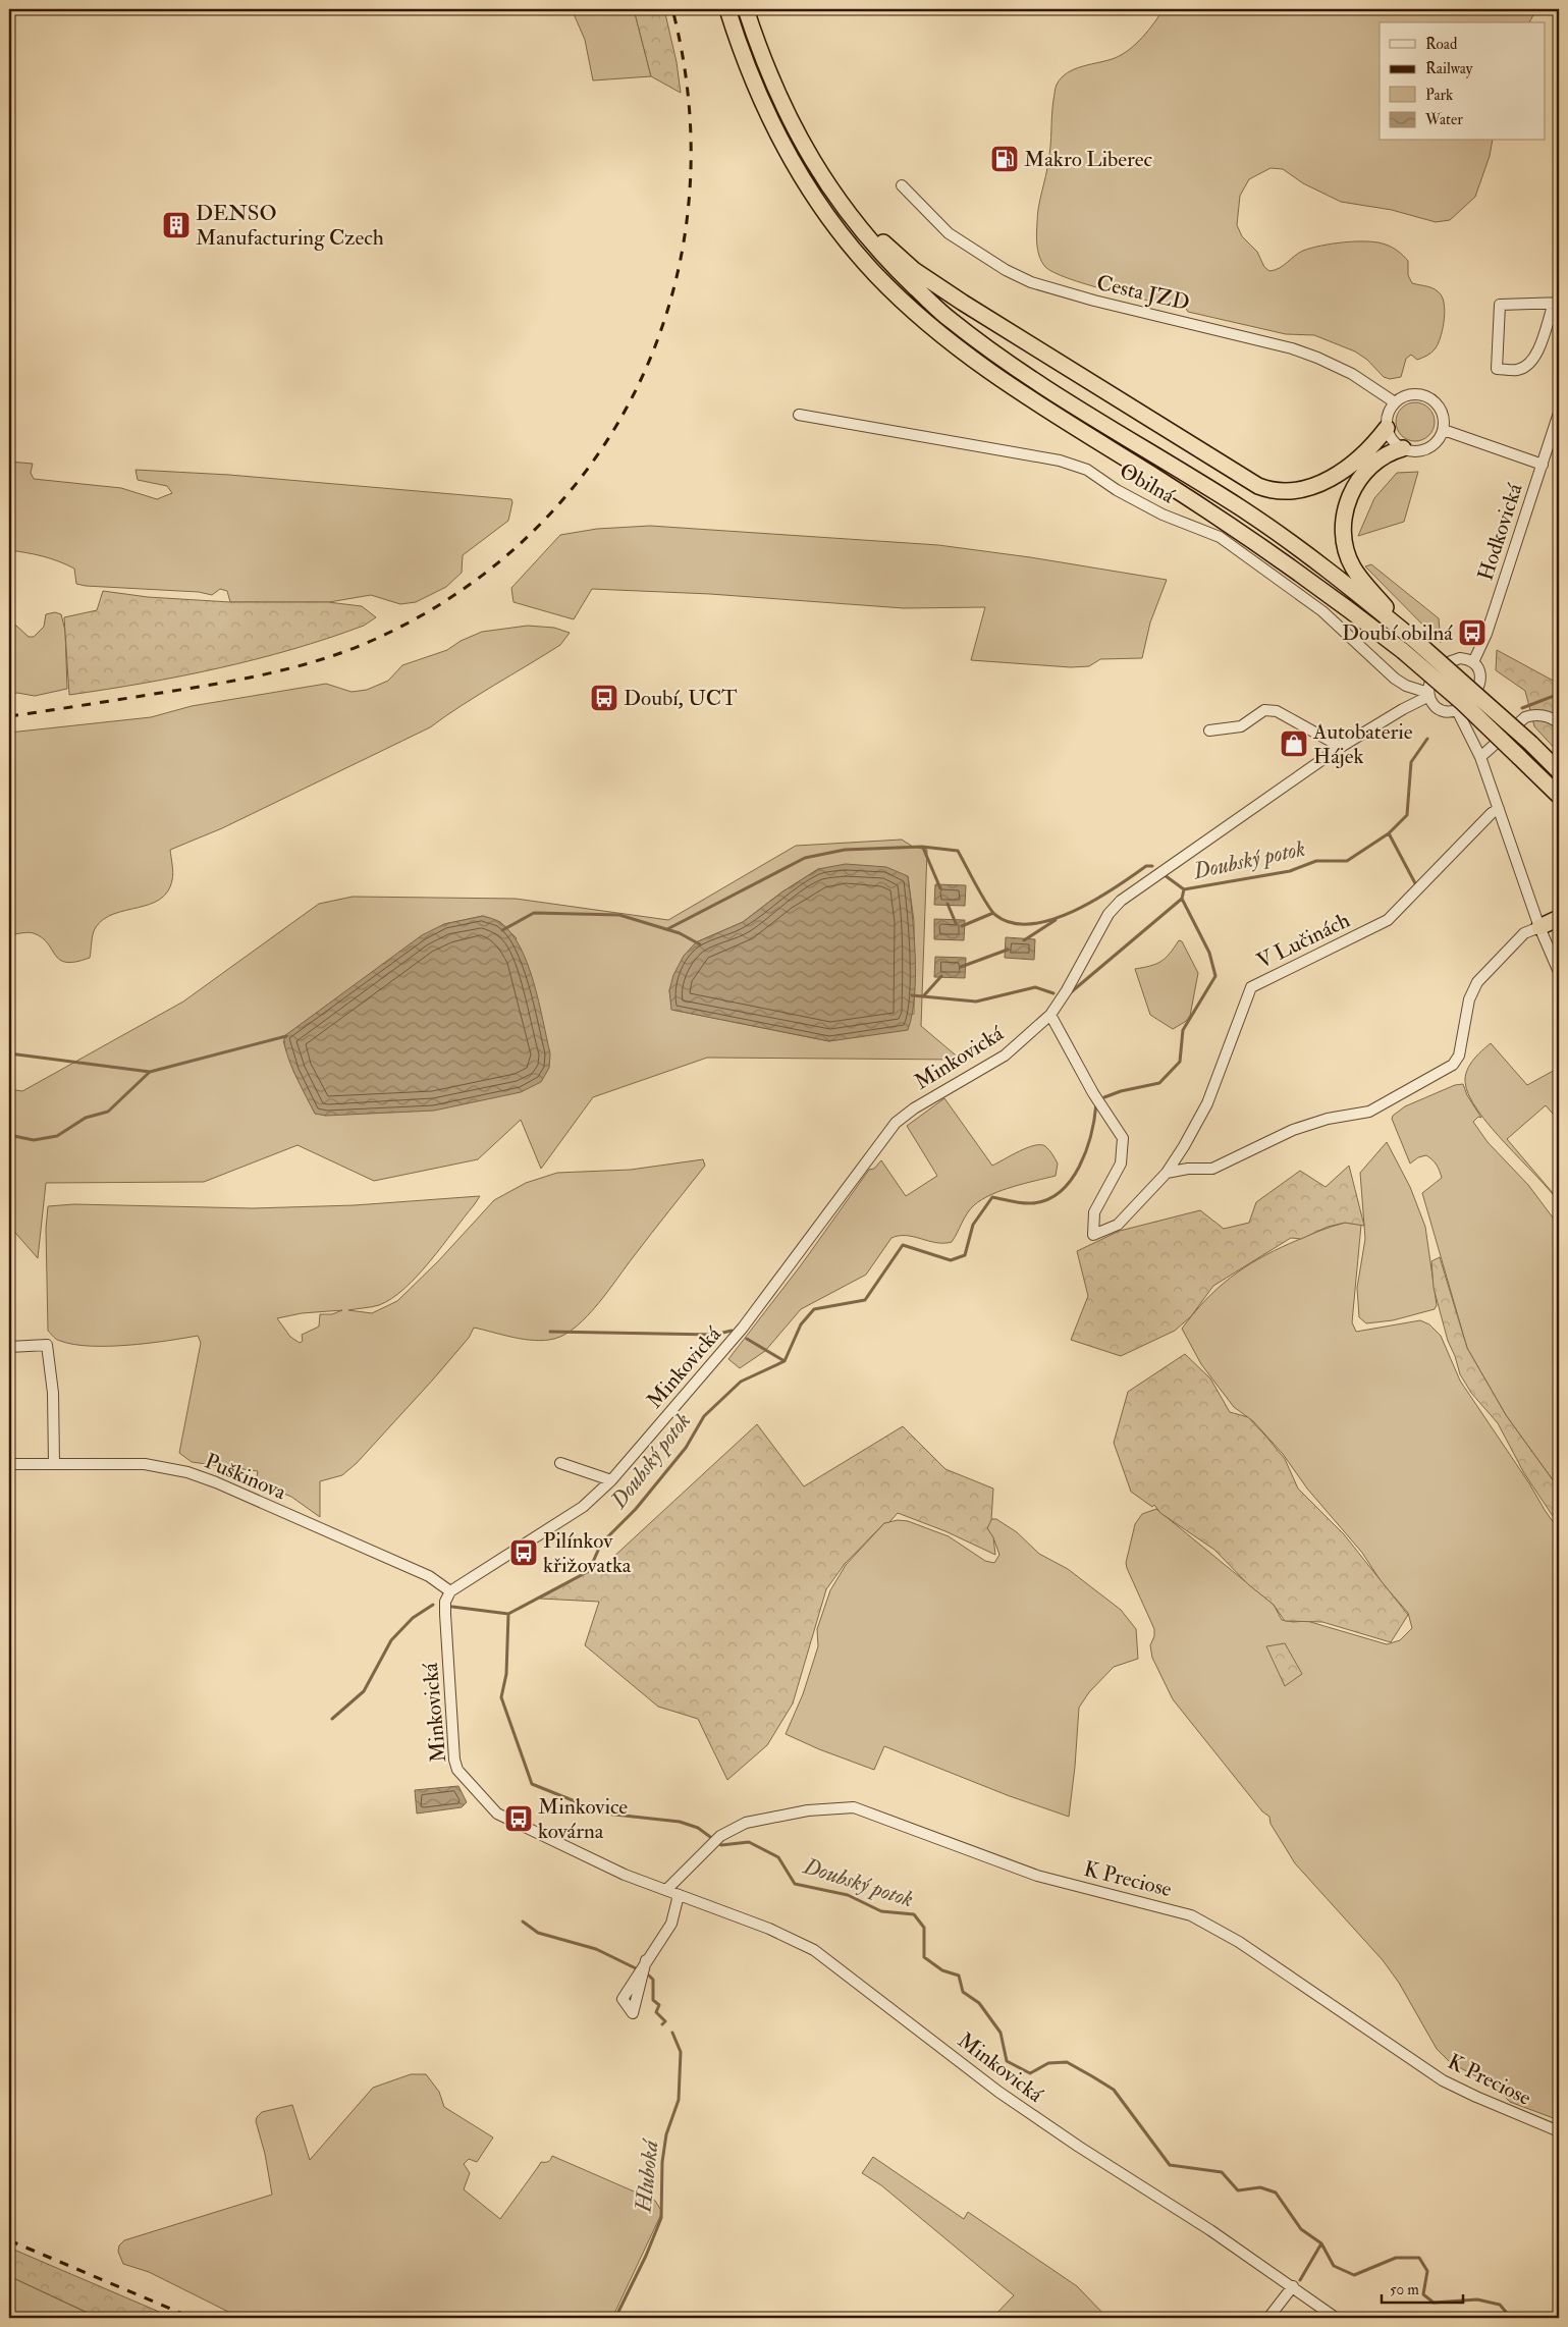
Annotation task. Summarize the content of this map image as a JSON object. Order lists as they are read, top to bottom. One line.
{"streets":{"street":["Cesta JZD","Obilná","Hodkovická","V Lučinách","Minkovická","Puškinova","K Preciose"]},"crossings":[["Obilná","Hodkovická"],["Obilná","Minkovická"],["Hodkovická","Minkovická"],["V Lučinách","Minkovická"],["Minkovická","Puškinova"],["Minkovická","K Preciose"]],"water":["Doubský potok","Hluboká"],"places":{"fuel station":["Makro Liberec"],"building":["DENSO Manufacturing Czech"],"bus stop":["Doubí obilná","Doubí, UCT","Pilínkov křižovatka","Minkovice kovárna"],"shop":["Autobaterie Hájek"]},"legend":["Road","Railway","Park","Water"],"scale_bar":"50 m"}
